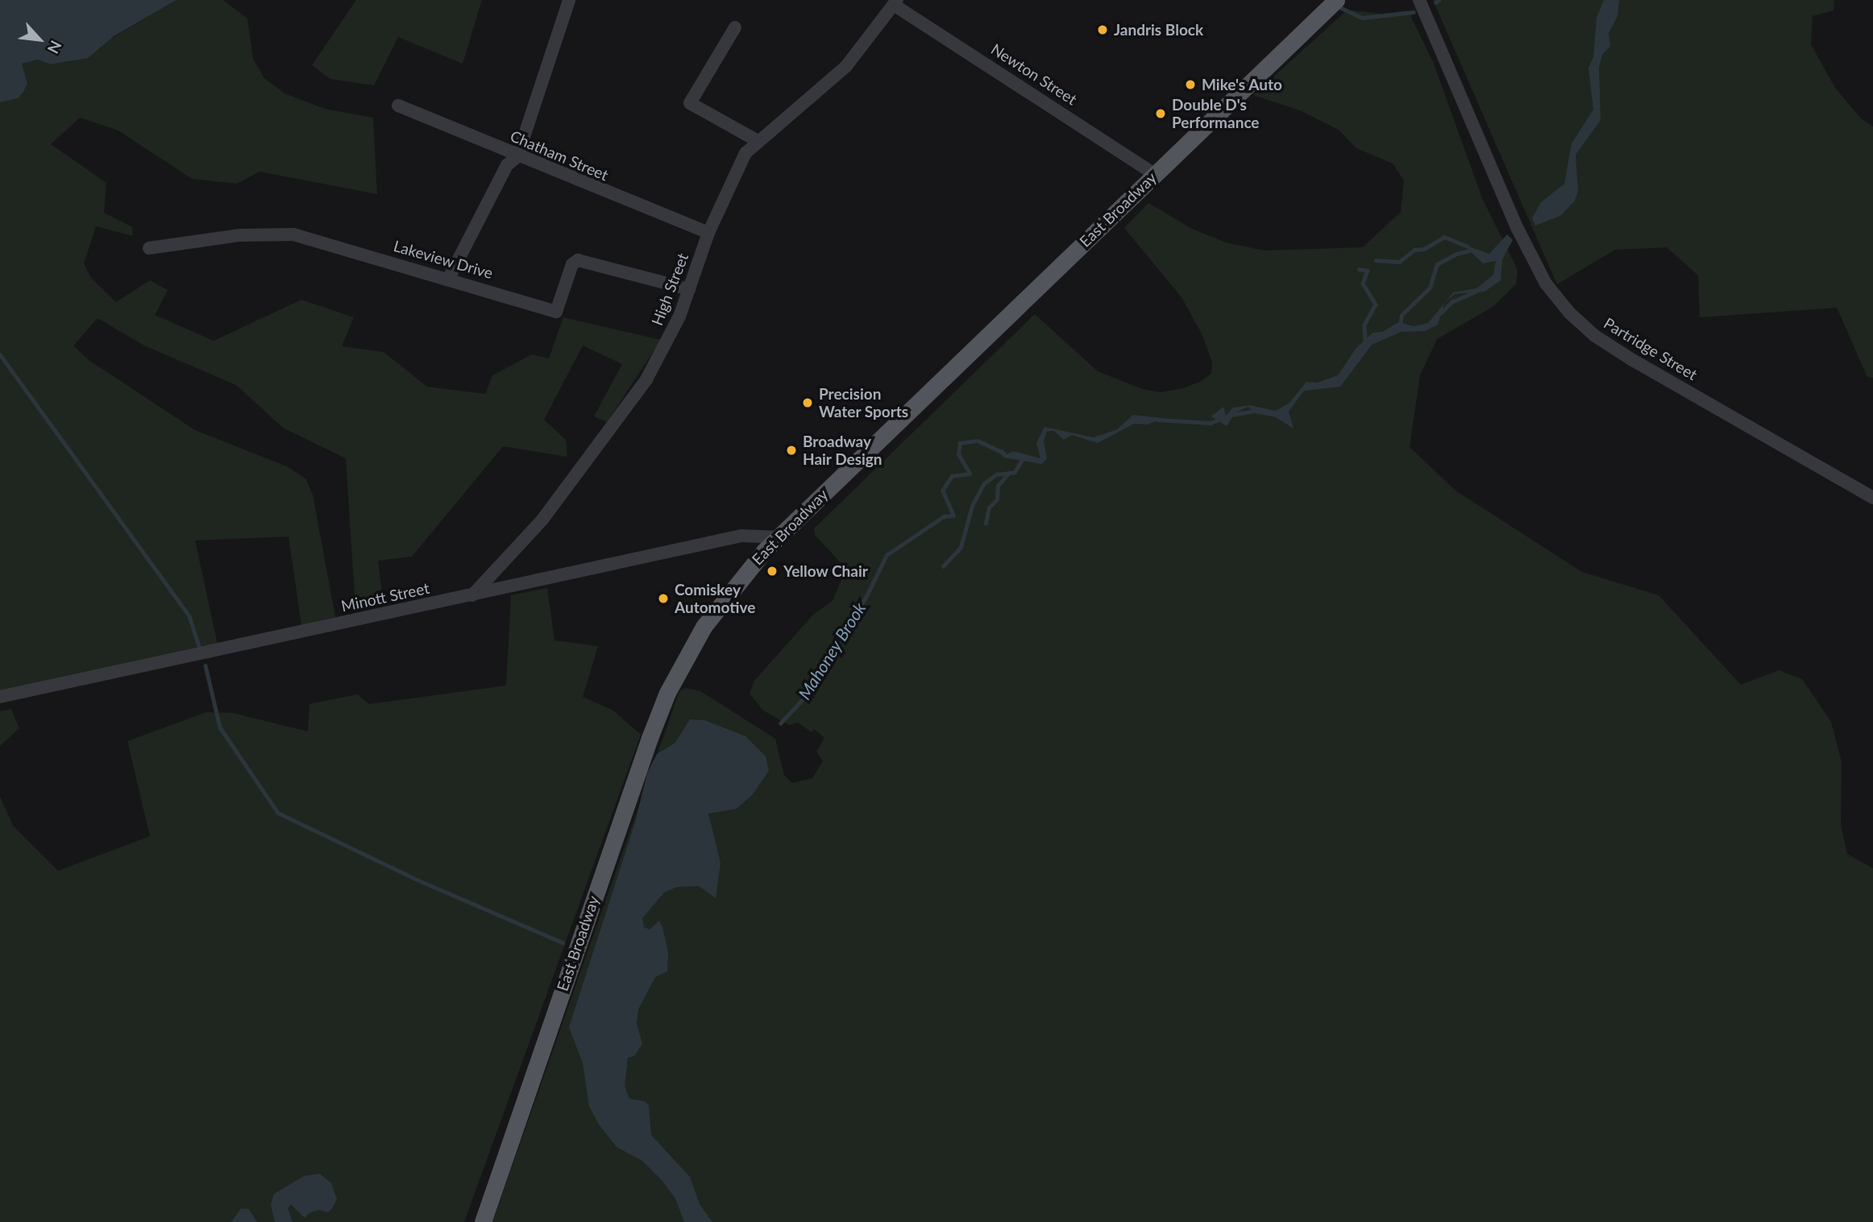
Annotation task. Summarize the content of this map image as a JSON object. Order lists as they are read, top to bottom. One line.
{"streets":{"main road":["East Broadway"],"street":["Newton Street","Chatham Street","Lakeview Drive","High Street","Partridge Street","Minott Street"]},"crossings":[["Newton Street","East Broadway"],["Newton Street","High Street"],["Chatham Street","High Street"],["East Broadway","Minott Street"],["Lakeview Drive","High Street"],["High Street","Minott Street"]],"water":["Mahoney Brook"],"places":["Jandris Block","Mike's Auto","Double D's Performance","Precision Water Sports","Broadway Hair Design","Yellow Chair","Comiskey Automotive"],"north":"bottom right"}
